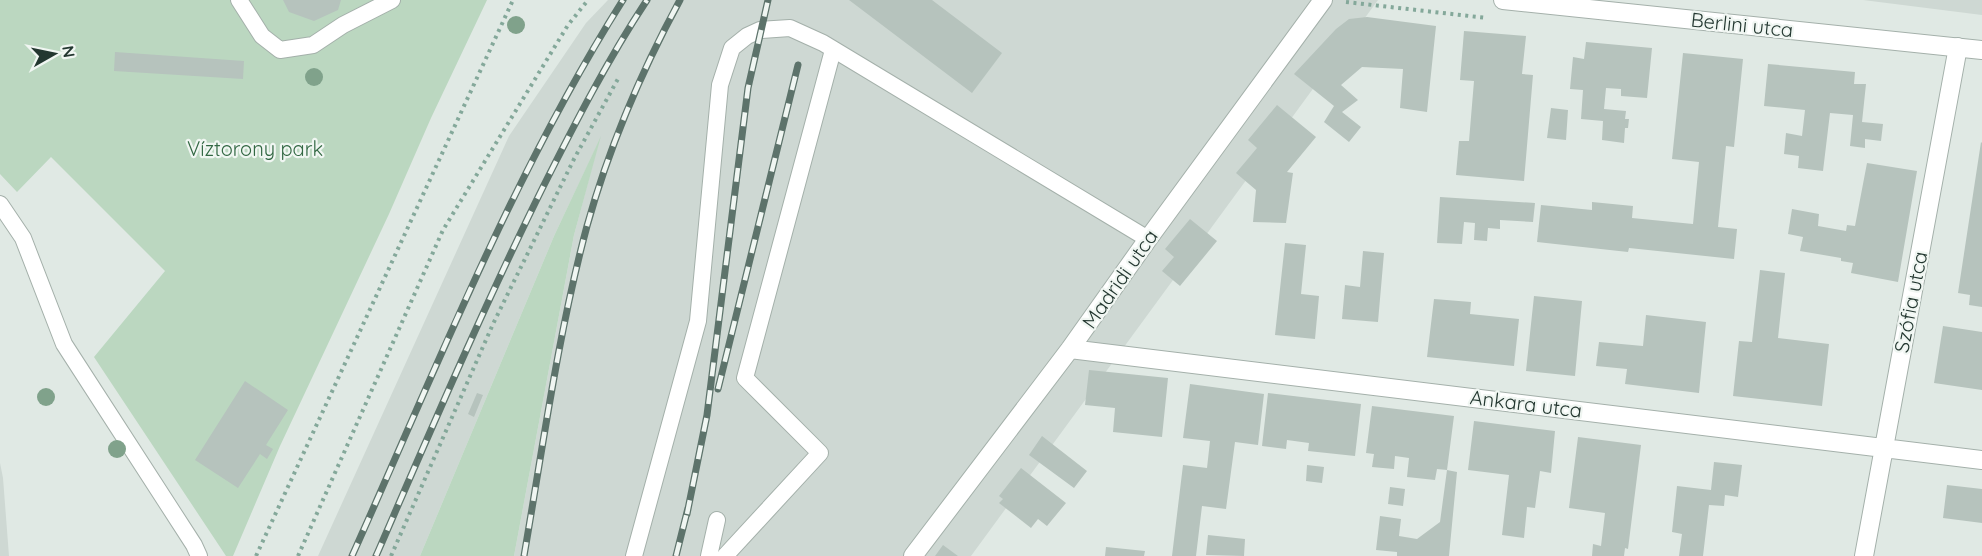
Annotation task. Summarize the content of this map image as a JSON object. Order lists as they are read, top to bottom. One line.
{"streets":{"street":["Berlini utca","Madridi utca","Szófia utca","Ankara utca"]},"crossings":[["Berlini utca","Szófia utca"],["Madridi utca","Ankara utca"],["Szófia utca","Ankara utca"]],"parks":["Víztorony park"],"north":"right"}
